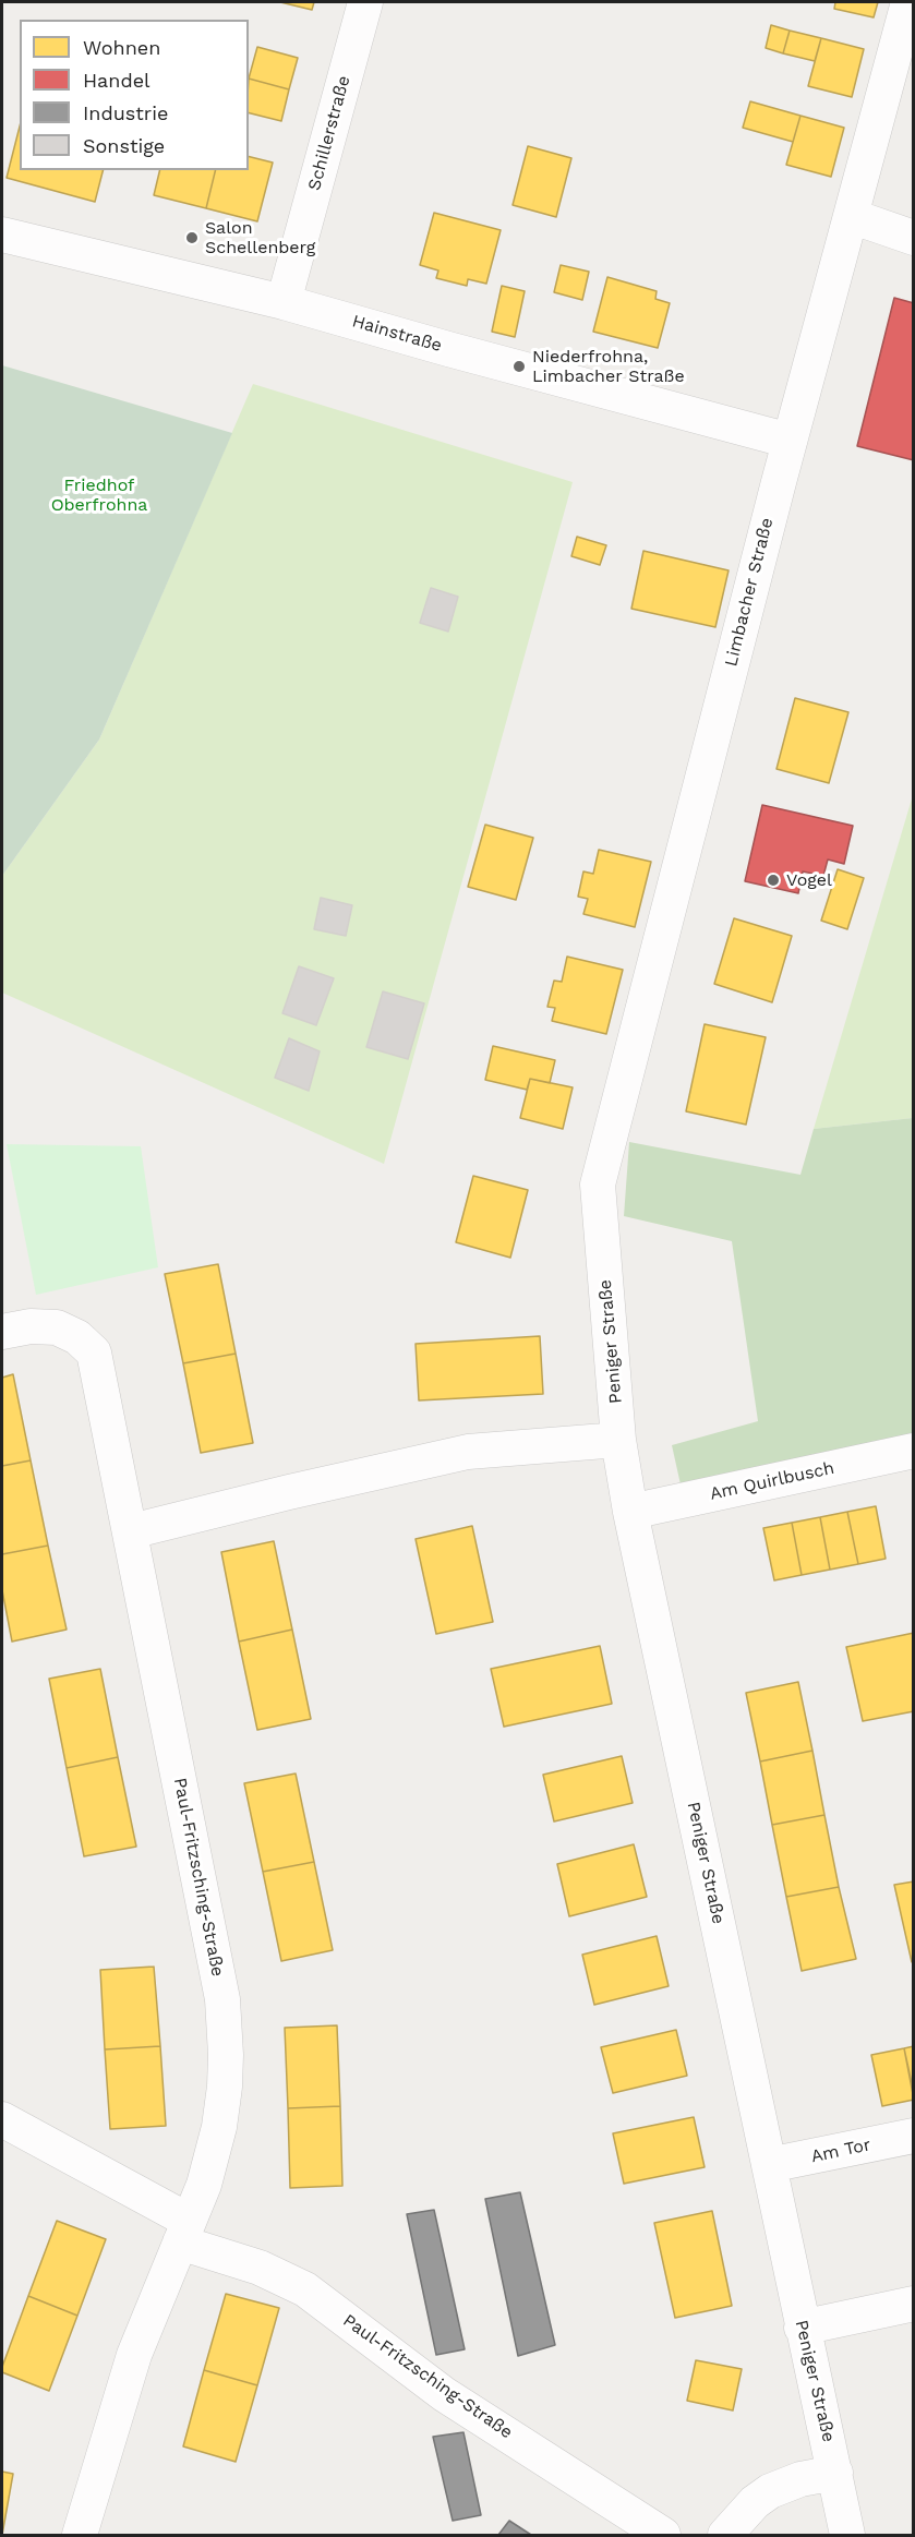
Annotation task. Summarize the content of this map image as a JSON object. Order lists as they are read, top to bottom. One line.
{"streets":{"street":["Schillerstraße","Hainstraße","Limbacher Straße","Peniger Straße","Am Quirlbusch","Paul-Fritzsching-Straße","Am Tor"]},"crossings":[["Schillerstraße","Hainstraße"],["Hainstraße","Limbacher Straße"],["Limbacher Straße","Peniger Straße"],["Peniger Straße","Am Quirlbusch"],["Peniger Straße","Am Tor"]],"parks":["Friedhof Oberfrohna"],"places":["Salon Schellenberg","Niederfrohna, Limbacher Straße","Vogel"],"legend":["Wohnen","Handel","Industrie","Sonstige"]}
